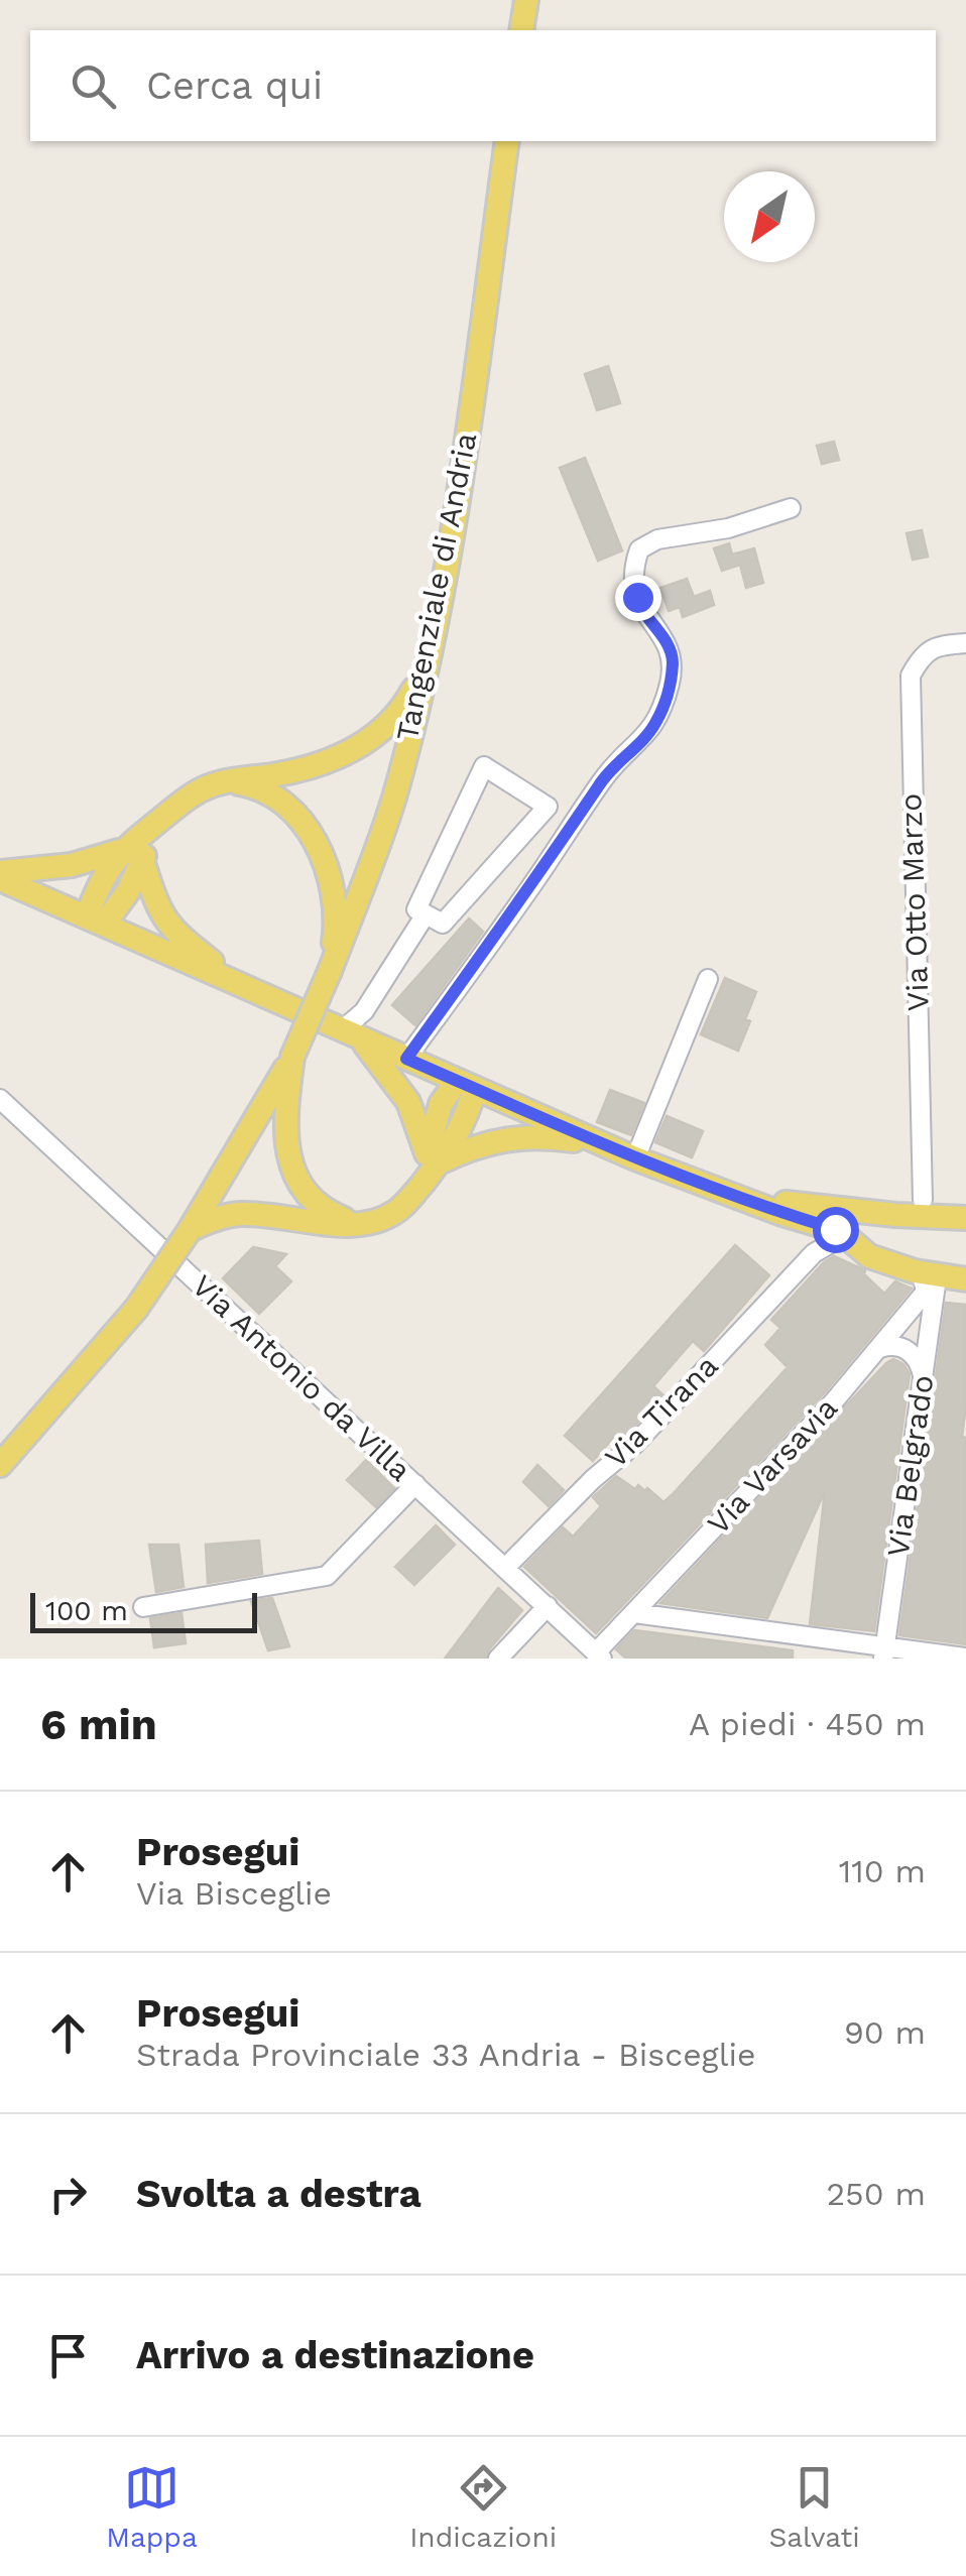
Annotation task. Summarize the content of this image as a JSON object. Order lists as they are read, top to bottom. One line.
{"streets":{"main road":["Tangenziale di Andria"],"street":["Via Otto Marzo","Via Antonio da Villa","Via Tirana","Via Varsavia","Via Belgrado"]},"crossings":[["Via Antonio da Villa","Via Tirana"],["Via Antonio da Villa","Via Varsavia"]],"scale_bar":"100 m","north":"bottom left","page":{"search":"Cerca qui","scale":"100 m","heading":["6 min","A piedi · 450 m"],"list":[["Prosegui","Via Bisceglie","110 m"],["Prosegui","Strada Provinciale 33 Andria - Bisceglie","90 m"],["Svolta a destra","250 m"],"Arrivo a destinazione"],"nav":["Mappa","Indicazioni","Salvati"]}}
